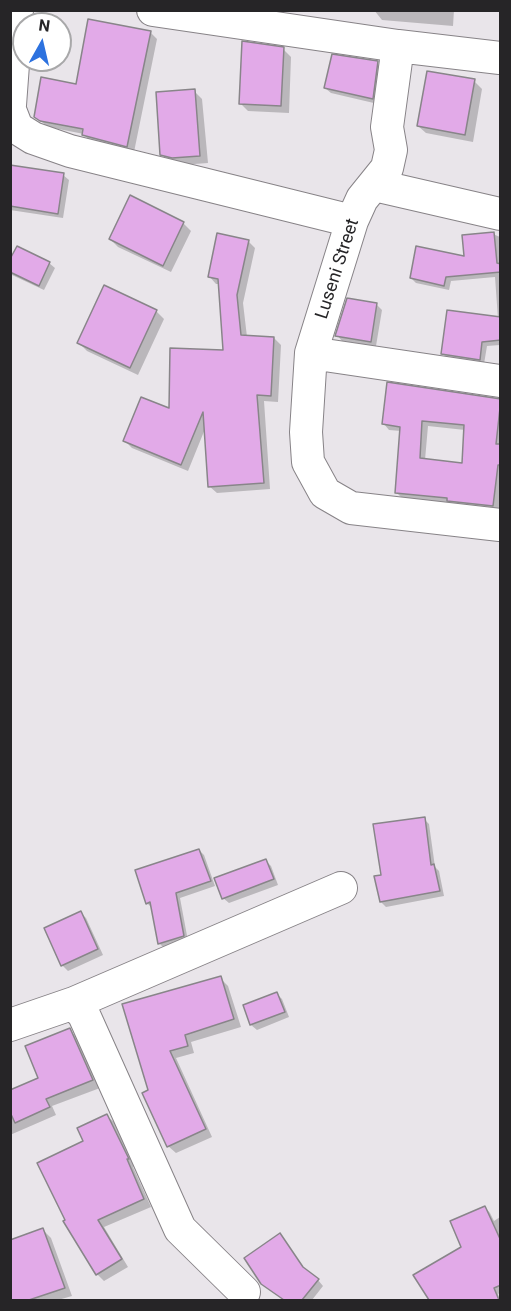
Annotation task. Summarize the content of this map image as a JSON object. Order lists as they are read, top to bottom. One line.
{"streets":{"street":["Luseni Street"]},"north":"top"}
